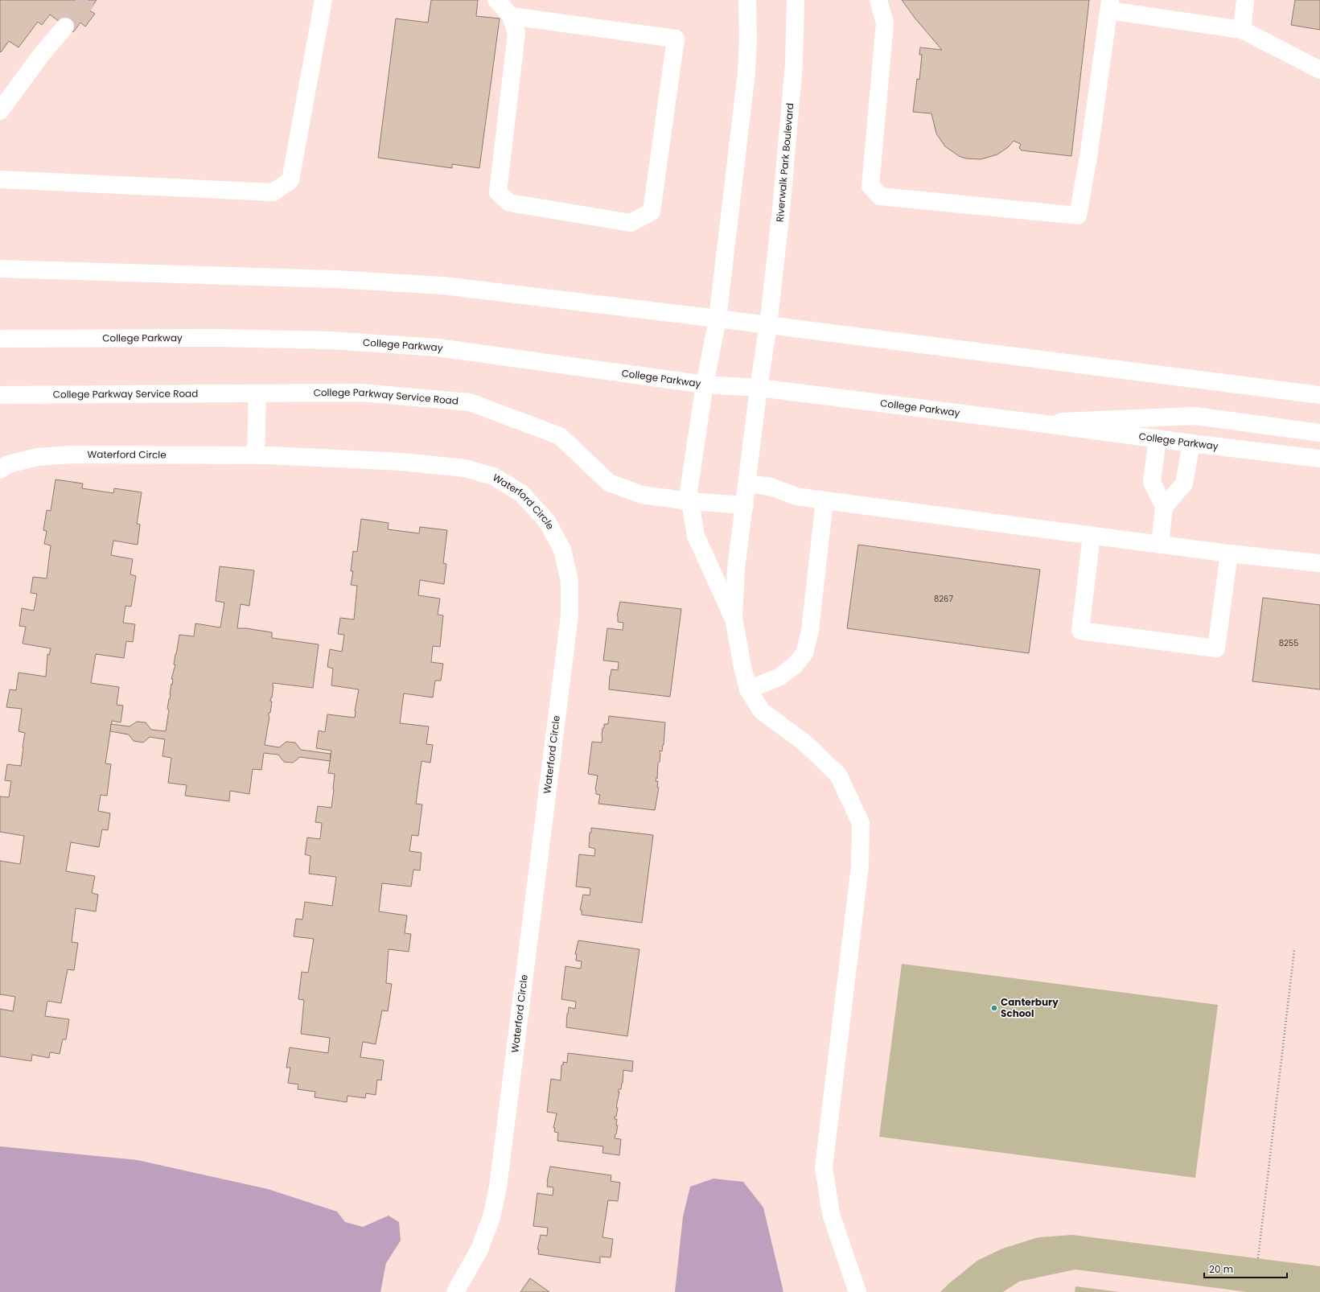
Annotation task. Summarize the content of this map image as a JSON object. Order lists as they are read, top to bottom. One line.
{"streets":{"street":["Riverwalk Park Boulevard","College Parkway","College Parkway Service Road","Waterford Circle"]},"crossings":[["Riverwalk Park Boulevard","College Parkway"],["Riverwalk Park Boulevard","College Parkway Service Road"]],"places":["Canterbury School"],"house_numbers":["8267","8255"],"scale_bar":"20 m"}
